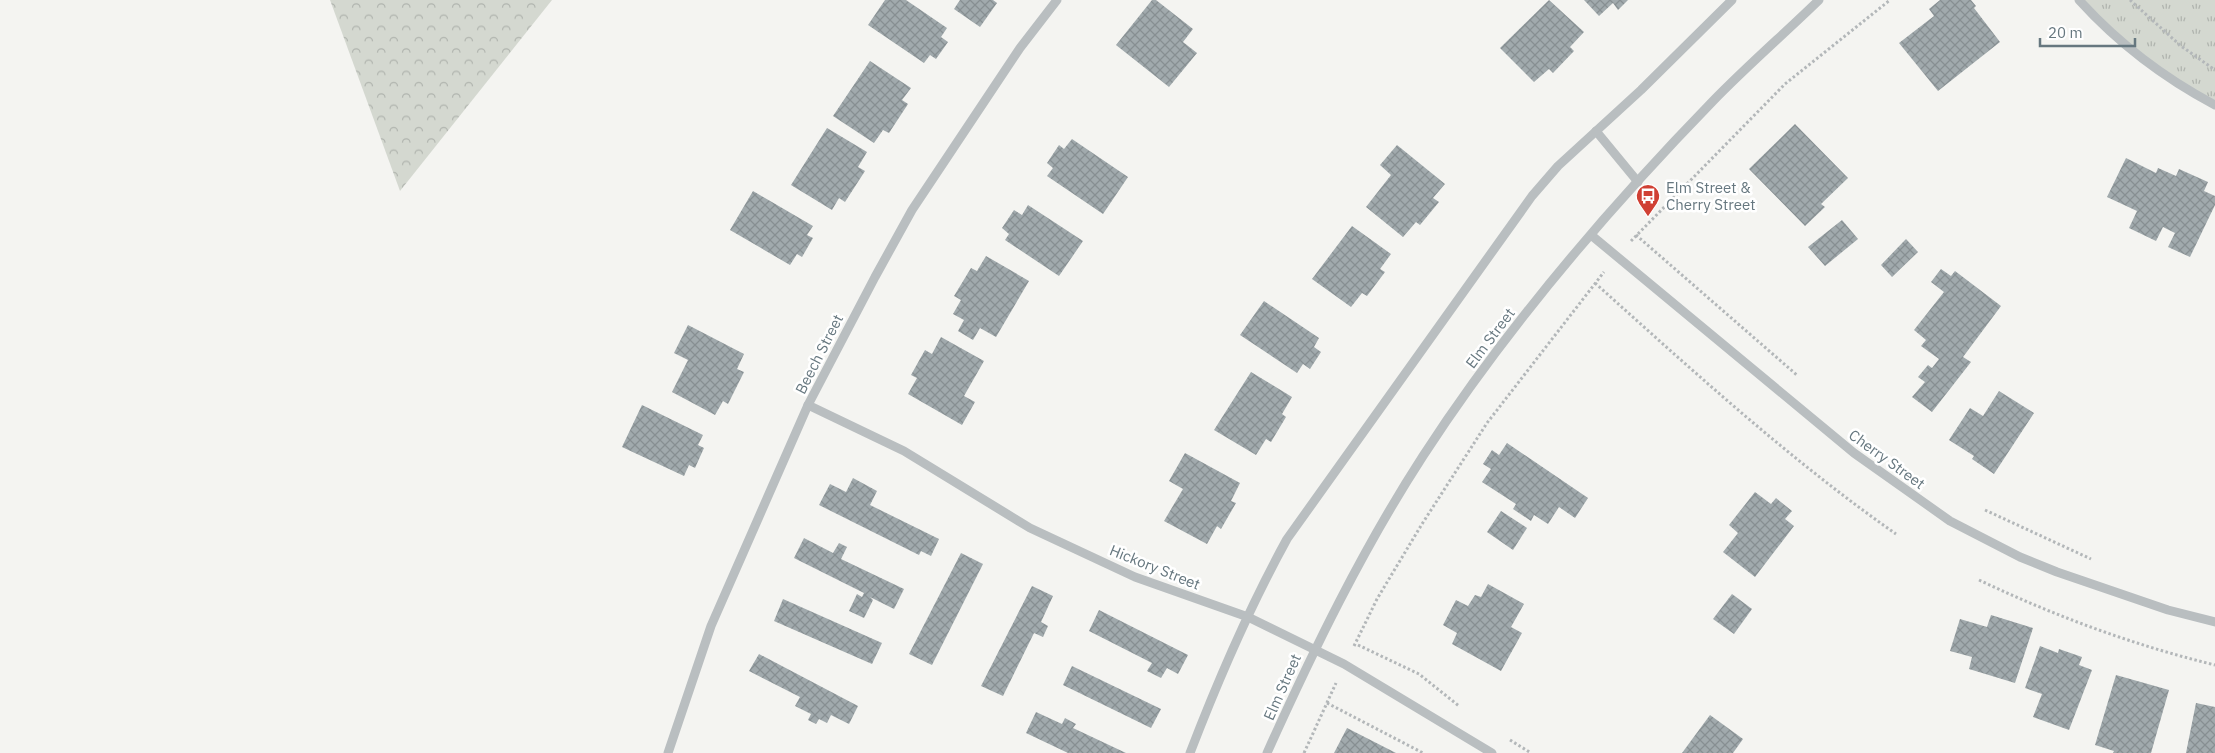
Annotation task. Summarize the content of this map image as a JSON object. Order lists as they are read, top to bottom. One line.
{"streets":{"street":["Elm Street","Beech Street","Cherry Street","Hickory Street"]},"crossings":[["Elm Street","Cherry Street"],["Elm Street","Hickory Street"],["Beech Street","Hickory Street"]],"places":{"bus stop":["Elm Street & Cherry Street"]},"scale_bar":"20 m"}
